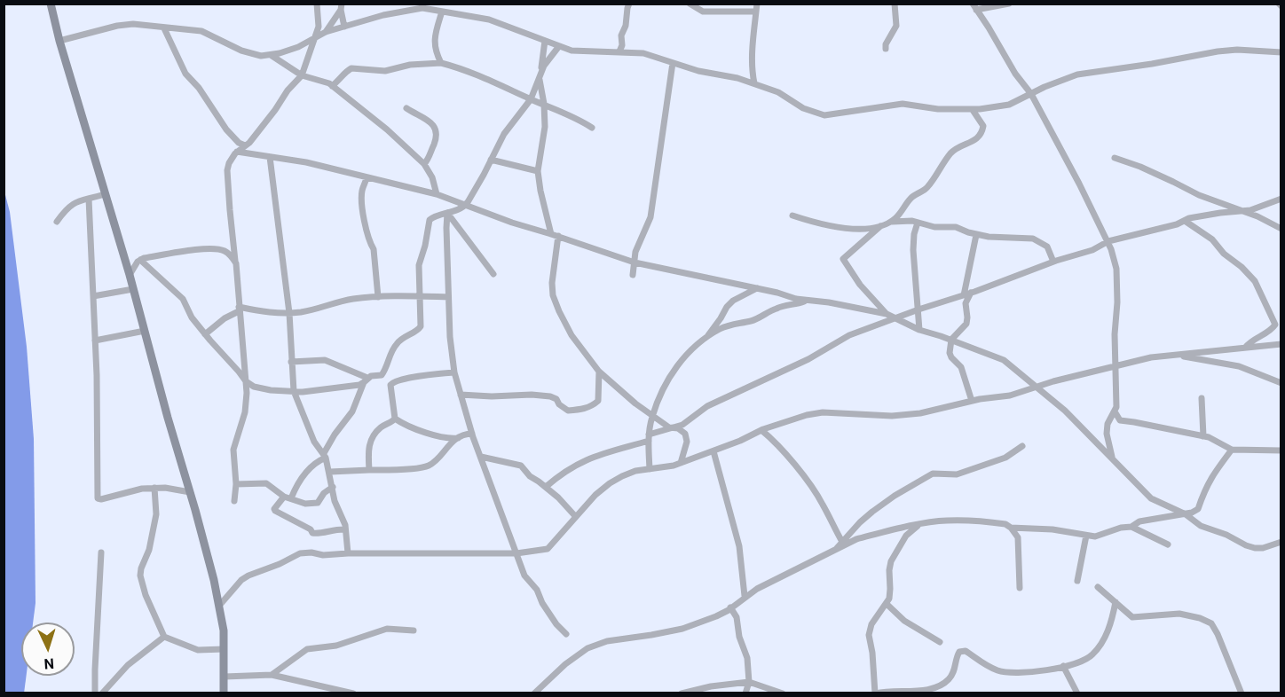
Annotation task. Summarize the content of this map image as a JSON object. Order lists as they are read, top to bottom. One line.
{"north":"bottom"}
